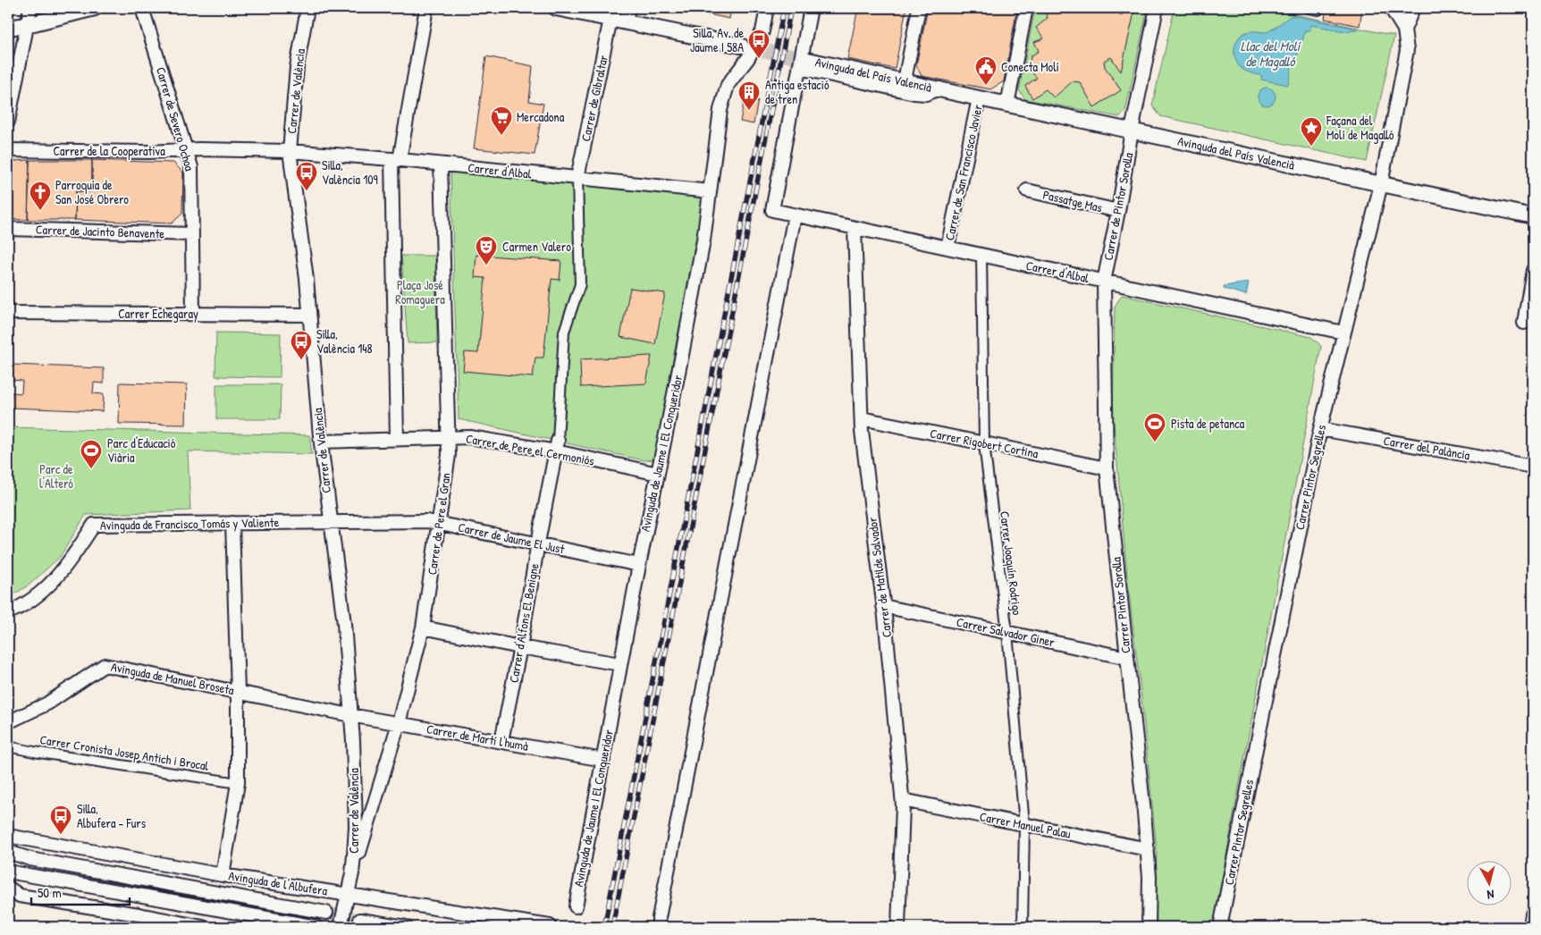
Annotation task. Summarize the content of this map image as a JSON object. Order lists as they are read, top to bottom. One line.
{"streets":{"street":["Avinguda del País Valencià","Carrer de València","Carrer de Gibraltar","Carrer de Severo Ochoa","Carrer de la Cooperativa","Carrer d'Albal","Carrer de San Francisco Javier","Passatge Mas","Carrer de Pintor Sorolla","Carrer de Jacinto Benavente","Carrer Echegaray","Carrer Rigobert Cortina","Carrer del Palància","Carrer de Pere el Cermoniós","Avinguda de Jaume I El Conqueridor","Carrer Pintor Segrelles","Avinguda de Francisco Tomás y Valiente","Carrer de Pere el Gran","Carrer de Jaume El Just","Carrer Joaquín Rodrigo","Carrer de Matilde Salvador","Carrer Pintor Sorolla","Carrer d'Alfons El Benigne","Carrer Salvador Giner","Avinguda de Manuel Broseta","Carrer de Martí l'humà","Carrer Cronista Josep Antich i Brocal","Carrer Manuel Palau","Avinguda de l'Albufera"]},"crossings":[["Avinguda del País Valencià","Carrer d'Albal"],["Avinguda del País Valencià","Carrer de San Francisco Javier"],["Avinguda del País Valencià","Carrer de Pintor Sorolla"],["Avinguda del País Valencià","Carrer Pintor Segrelles"],["Carrer de València","Carrer de la Cooperativa"],["Carrer de València","Carrer d'Albal"],["Carrer de València","Carrer Echegaray"],["Carrer de València","Carrer de Pere el Cermoniós"],["Carrer de València","Avinguda de Francisco Tomás y Valiente"],["Carrer de València","Carrer de Pere el Gran"],["Carrer de València","Carrer de Jaume El Just"],["Carrer de València","Avinguda de Manuel Broseta"],["Carrer de València","Carrer de Martí l'humà"],["Carrer de València","Avinguda de l'Albufera"],["Carrer de Gibraltar","Carrer d'Albal"],["Carrer de Severo Ochoa","Carrer de la Cooperativa"],["Carrer de Severo Ochoa","Carrer de Jacinto Benavente"],["Carrer de Severo Ochoa","Carrer Echegaray"],["Carrer de la Cooperativa","Carrer d'Albal"],["Carrer d'Albal","Carrer de San Francisco Javier"],["Carrer d'Albal","Carrer de Pintor Sorolla"],["Carrer d'Albal","Avinguda de Jaume I El Conqueridor"],["Carrer d'Albal","Carrer Pintor Segrelles"],["Carrer d'Albal","Carrer de Pere el Gran"],["Carrer d'Albal","Carrer Joaquín Rodrigo"],["Carrer d'Albal","Carrer de Matilde Salvador"],["Carrer d'Albal","Carrer Pintor Sorolla"],["Passatge Mas","Carrer de Pintor Sorolla"],["Carrer de Pintor Sorolla","Carrer Pintor Sorolla"],["Carrer Rigobert Cortina","Carrer Joaquín Rodrigo"],["Carrer Rigobert Cortina","Carrer de Matilde Salvador"],["Carrer Rigobert Cortina","Carrer Pintor Sorolla"],["Carrer del Palància","Carrer Pintor Segrelles"],["Carrer de Pere el Cermoniós","Avinguda de Jaume I El Conqueridor"],["Carrer de Pere el Cermoniós","Carrer de Pere el Gran"],["Carrer de Pere el Cermoniós","Carrer d'Alfons El Benigne"],["Avinguda de Jaume I El Conqueridor","Carrer de Jaume El Just"],["Avinguda de Jaume I El Conqueridor","Carrer de Martí l'humà"],["Avinguda de Francisco Tomás y Valiente","Carrer de Jaume El Just"],["Carrer de Pere el Gran","Carrer de Jaume El Just"],["Carrer de Pere el Gran","Carrer de Martí l'humà"],["Carrer de Jaume El Just","Carrer d'Alfons El Benigne"],["Carrer Joaquín Rodrigo","Carrer Salvador Giner"],["Carrer Joaquín Rodrigo","Carrer Manuel Palau"],["Carrer de Matilde Salvador","Carrer Salvador Giner"],["Carrer de Matilde Salvador","Carrer Manuel Palau"],["Carrer Pintor Sorolla","Carrer Salvador Giner"],["Carrer Pintor Sorolla","Carrer Manuel Palau"],["Carrer d'Alfons El Benigne","Carrer de Martí l'humà"],["Avinguda de Manuel Broseta","Carrer de Martí l'humà"]],"water":["Llac del Molí de Magalló"],"parks":["Plaça José Romaguera","Parc de l'Alteró"],"places":{"bus stop":["Silla, Av. de Jaume I 58A","Silla, València 109","Silla, València 148","Silla, Albufera - Furs"],"public building":["Conecta Molí"],"building":["Antiga estació de tren"],"supermarket":["Mercadona"],"place":["Façana del Molí de Magalló"],"church":["Parroquia de San José Obrero"],"theatre":["Carmen Valero"],"sports":["Pista de petanca","Parc d'Educació Viària"]},"scale_bar":"50 m","north":"bottom"}
